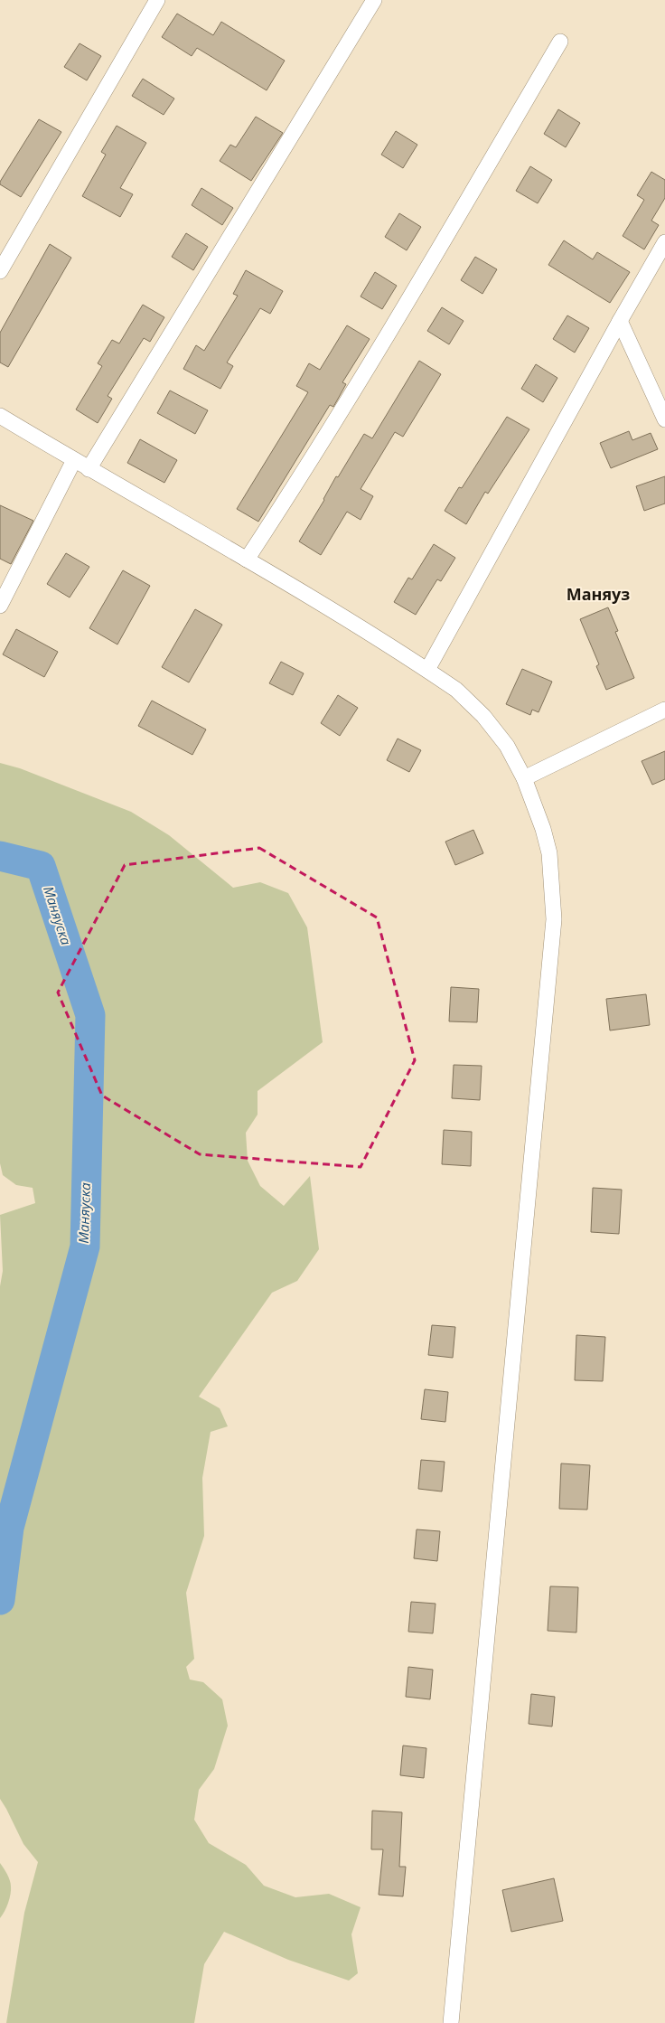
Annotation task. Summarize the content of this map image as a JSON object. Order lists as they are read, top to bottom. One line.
{"districts":["Маняуз"],"water":["Маняуска"]}
